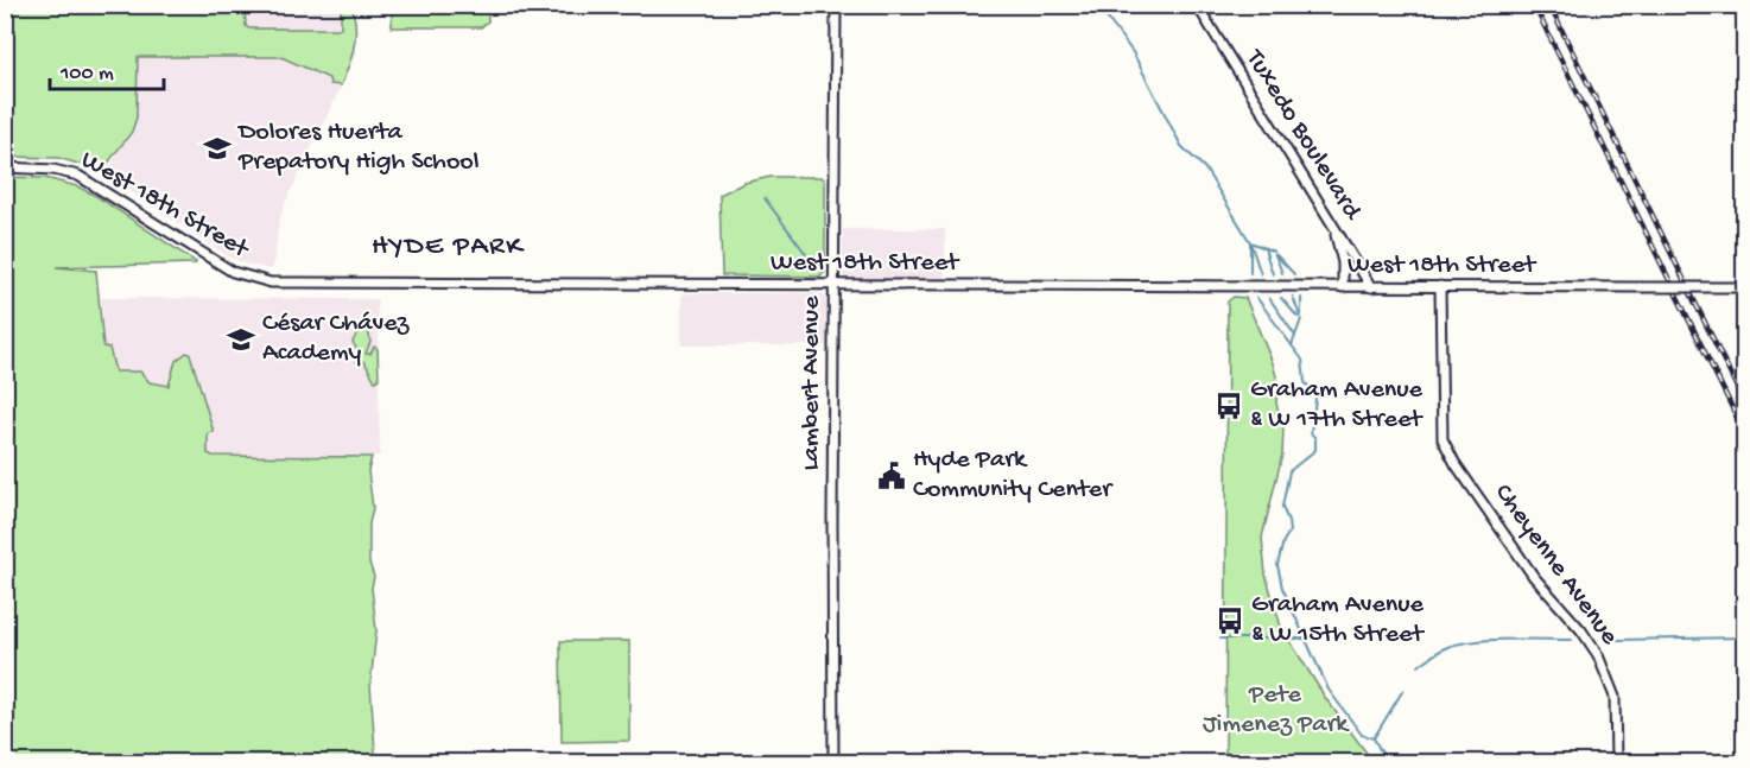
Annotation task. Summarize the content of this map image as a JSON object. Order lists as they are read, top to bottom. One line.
{"streets":{"street":["Tuxedo Boulevard","West 18th Street","Lambert Avenue","Cheyenne Avenue"]},"crossings":[["Tuxedo Boulevard","West 18th Street"],["West 18th Street","Lambert Avenue"],["West 18th Street","Cheyenne Avenue"]],"districts":["HYDE PARK"],"parks":["Pete Jimenez Park"],"places":{"school or university":["Dolores Huerta Prepatory High School","César Chávez Academy"],"bus stop":["Graham Avenue & W 17th Street","Graham Avenue & W 15th Street"],"public building":["Hyde Park Community Center"]},"scale_bar":"100 m"}
